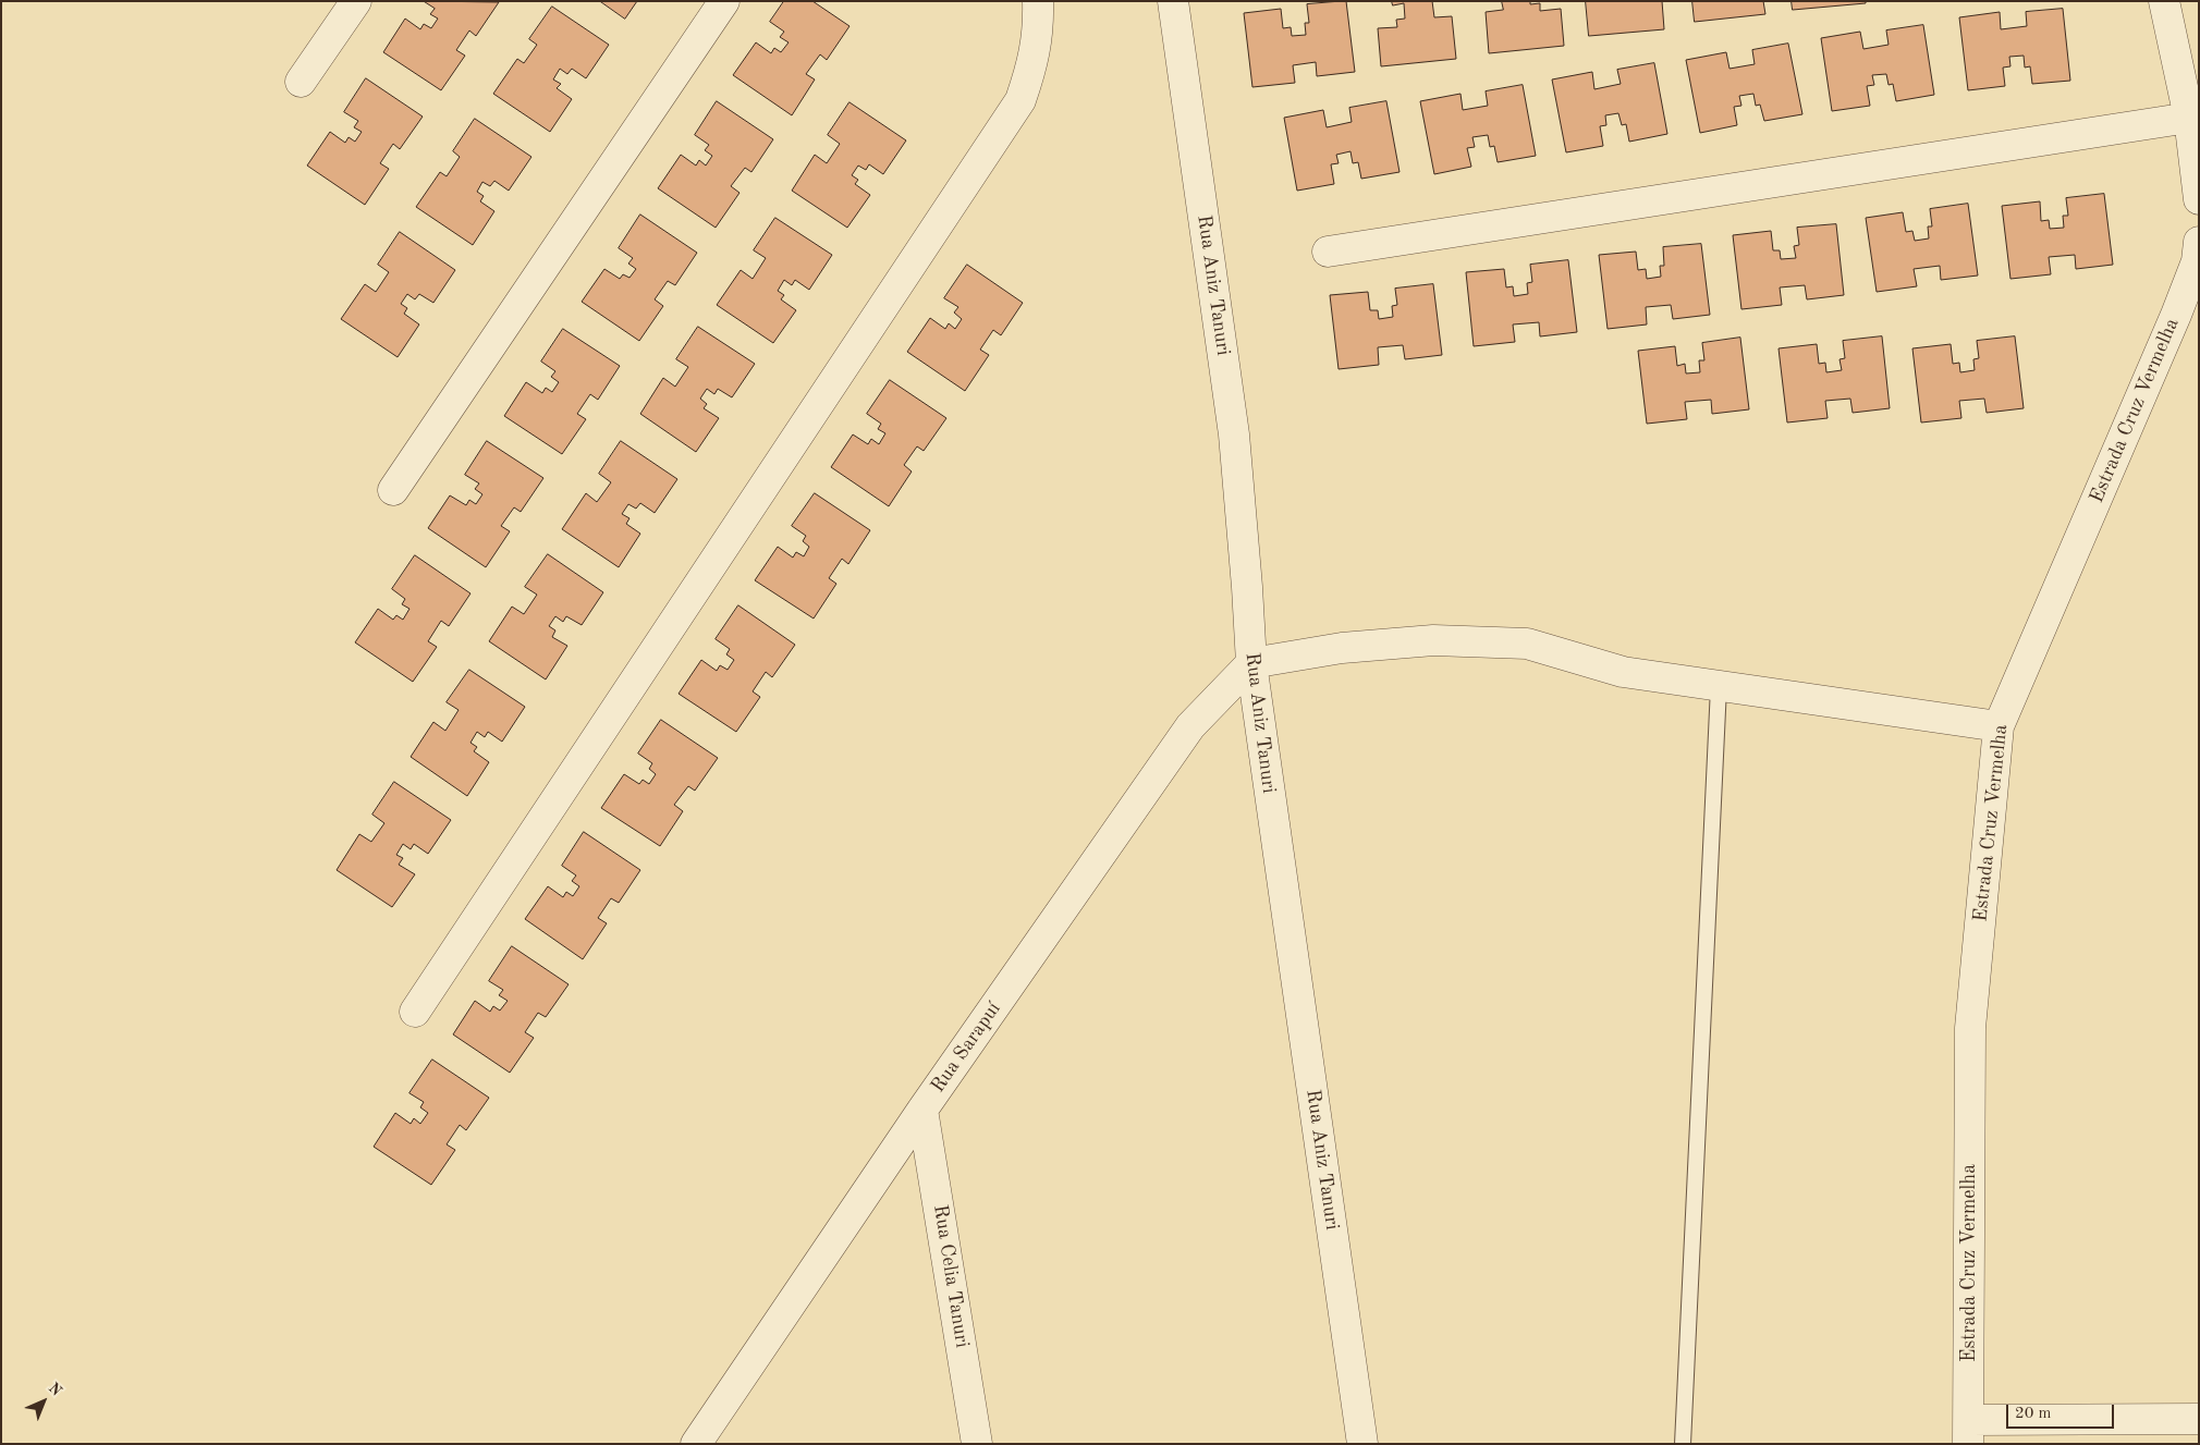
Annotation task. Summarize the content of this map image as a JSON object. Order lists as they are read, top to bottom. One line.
{"streets":{"street":["Rua Aniz Tanuri","Estrada Cruz Vermelha","Rua Sarapuí","Rua Celia Tanuri"]},"crossings":[["Rua Aniz Tanuri","Rua Sarapuí"],["Rua Sarapuí","Rua Celia Tanuri"]],"scale_bar":"20 m","north":"top right"}
